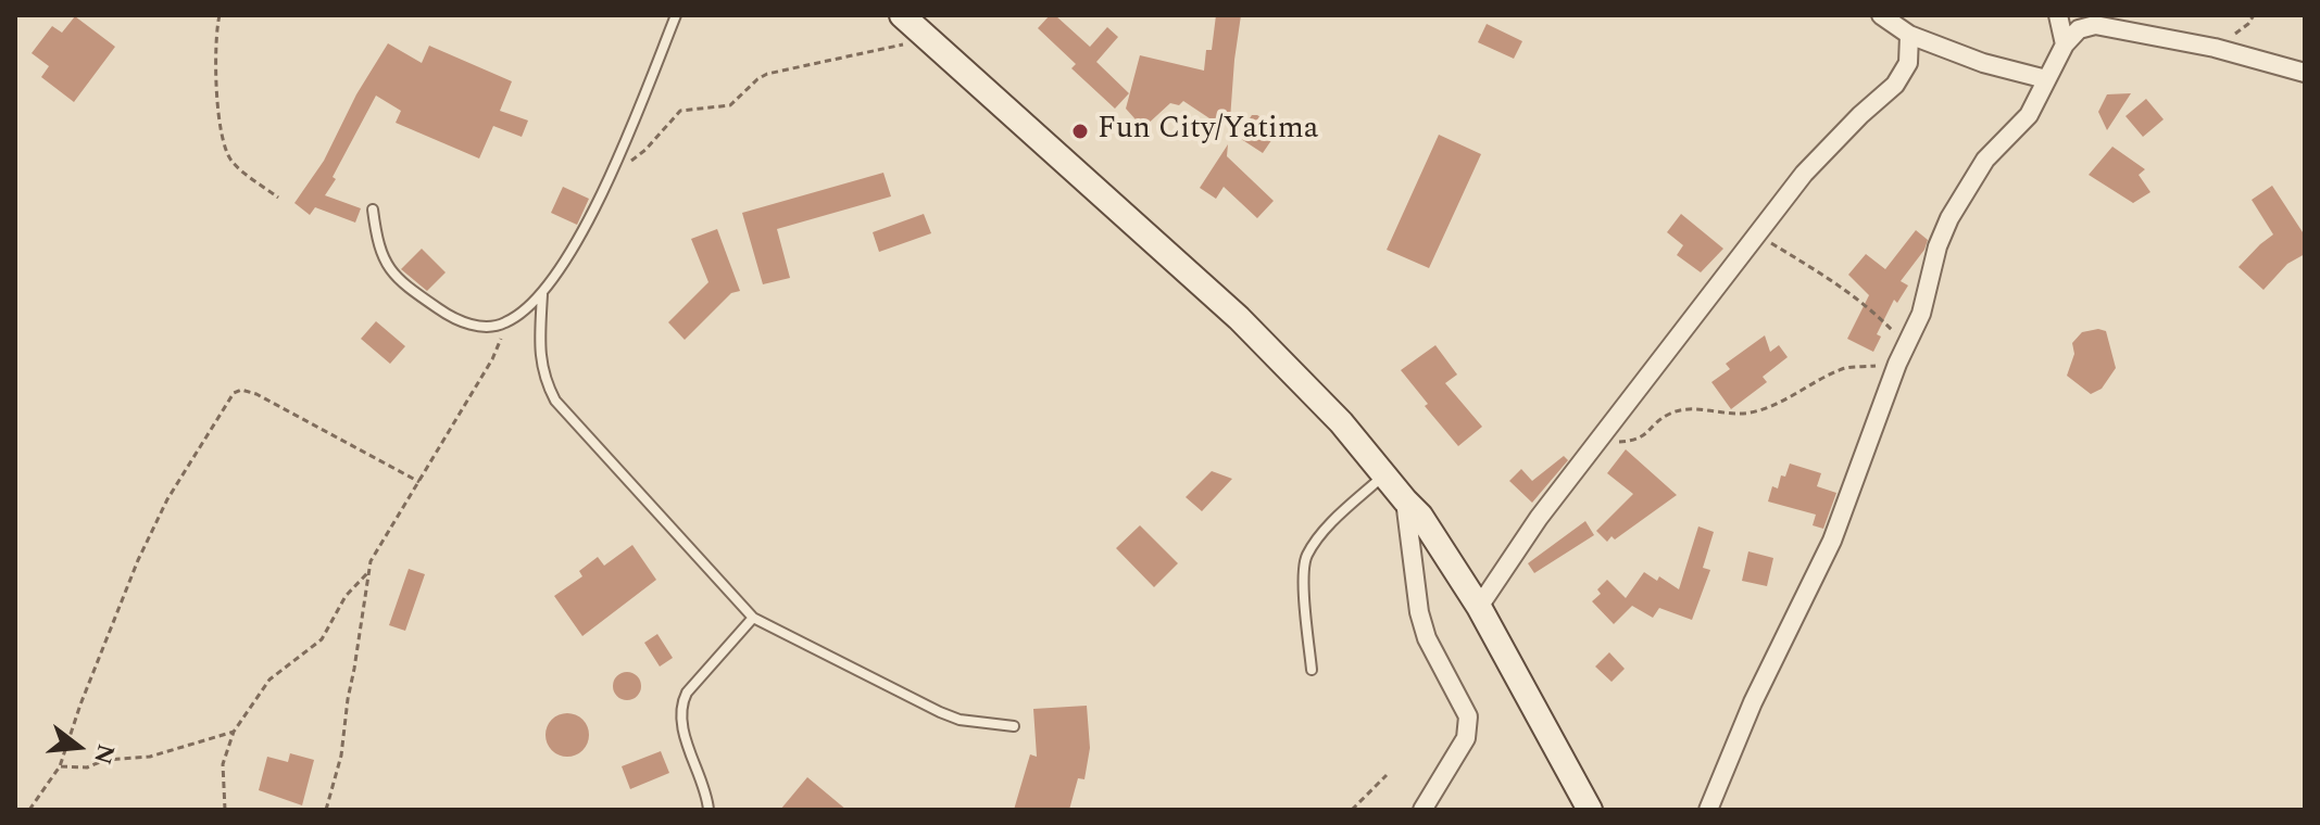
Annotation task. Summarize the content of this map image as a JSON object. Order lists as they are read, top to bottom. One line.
{"places":["Fun City/Yatima"],"north":"right"}
